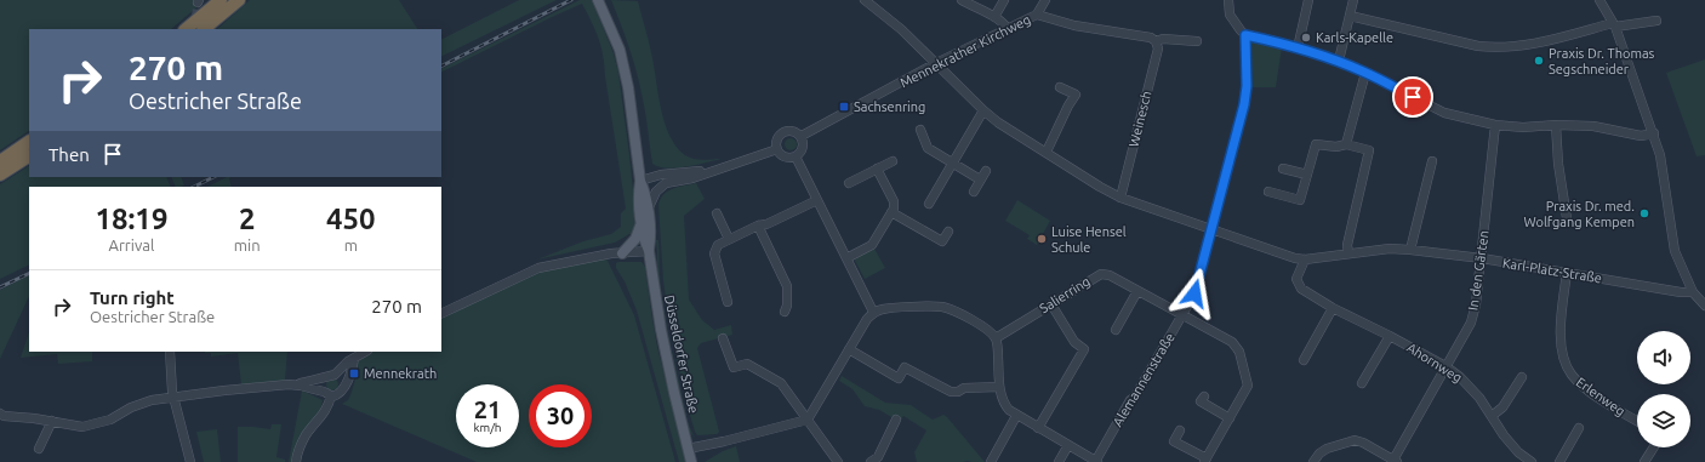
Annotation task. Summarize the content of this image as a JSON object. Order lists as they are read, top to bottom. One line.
{"streets":{"main road":["Düsseldorfer Straße"],"street":["Mennekrather Kirchweg","Weinesch","In den Gärten","Karl-Platz-Straße","Salierring","Ahornweg","Alemannenstraße","Erlenweg"]},"crossings":[["Mennekrather Kirchweg","Karl-Platz-Straße"],["Weinesch","Karl-Platz-Straße"],["In den Gärten","Karl-Platz-Straße"],["In den Gärten","Ahornweg"],["Karl-Platz-Straße","Ahornweg"],["Karl-Platz-Straße","Alemannenstraße"],["Karl-Platz-Straße","Erlenweg"],["Salierring","Alemannenstraße"]],"places":{"other":["Karls-Kapelle","Praxis Dr. Thomas Segschneider","Praxis Dr. med. Wolfgang Kempen","Luise Hensel Schule"],"transit":["Sachsenring","Mennekrath"]},"page":{"turn":["270 m","Oestricher Straße"],"then":"Then","eta":["18:19","Arrival","2","min","450","m"],"list":[{"name":"Turn right","note":"Oestricher Straße","value":"270 m"}],"speed":"21 km/h","limit":"30"}}
